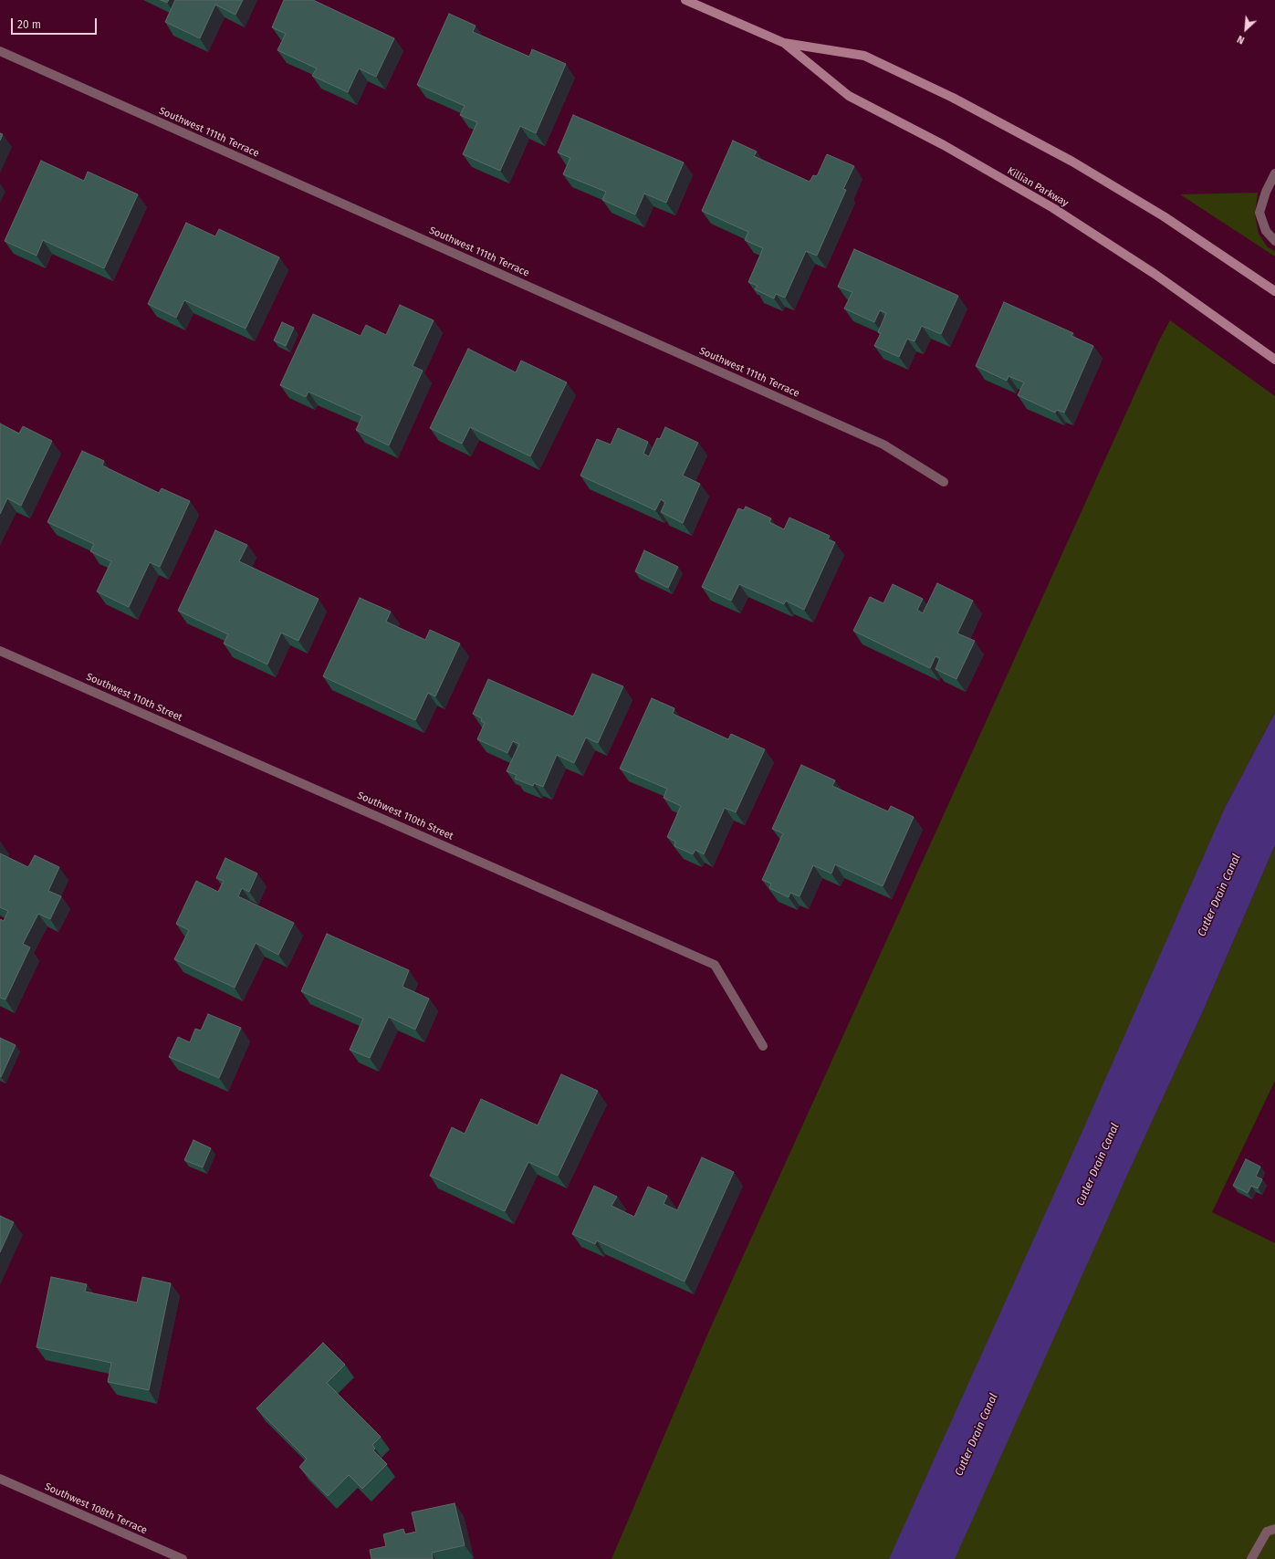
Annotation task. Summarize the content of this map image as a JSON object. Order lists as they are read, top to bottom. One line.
{"streets":{"main road":["Killian Parkway"],"street":["Southwest 111th Terrace","Southwest 110th Street","Southwest 108th Terrace"]},"water":["Cutler Drain Canal"],"scale_bar":"20 m","north":"bottom left"}
